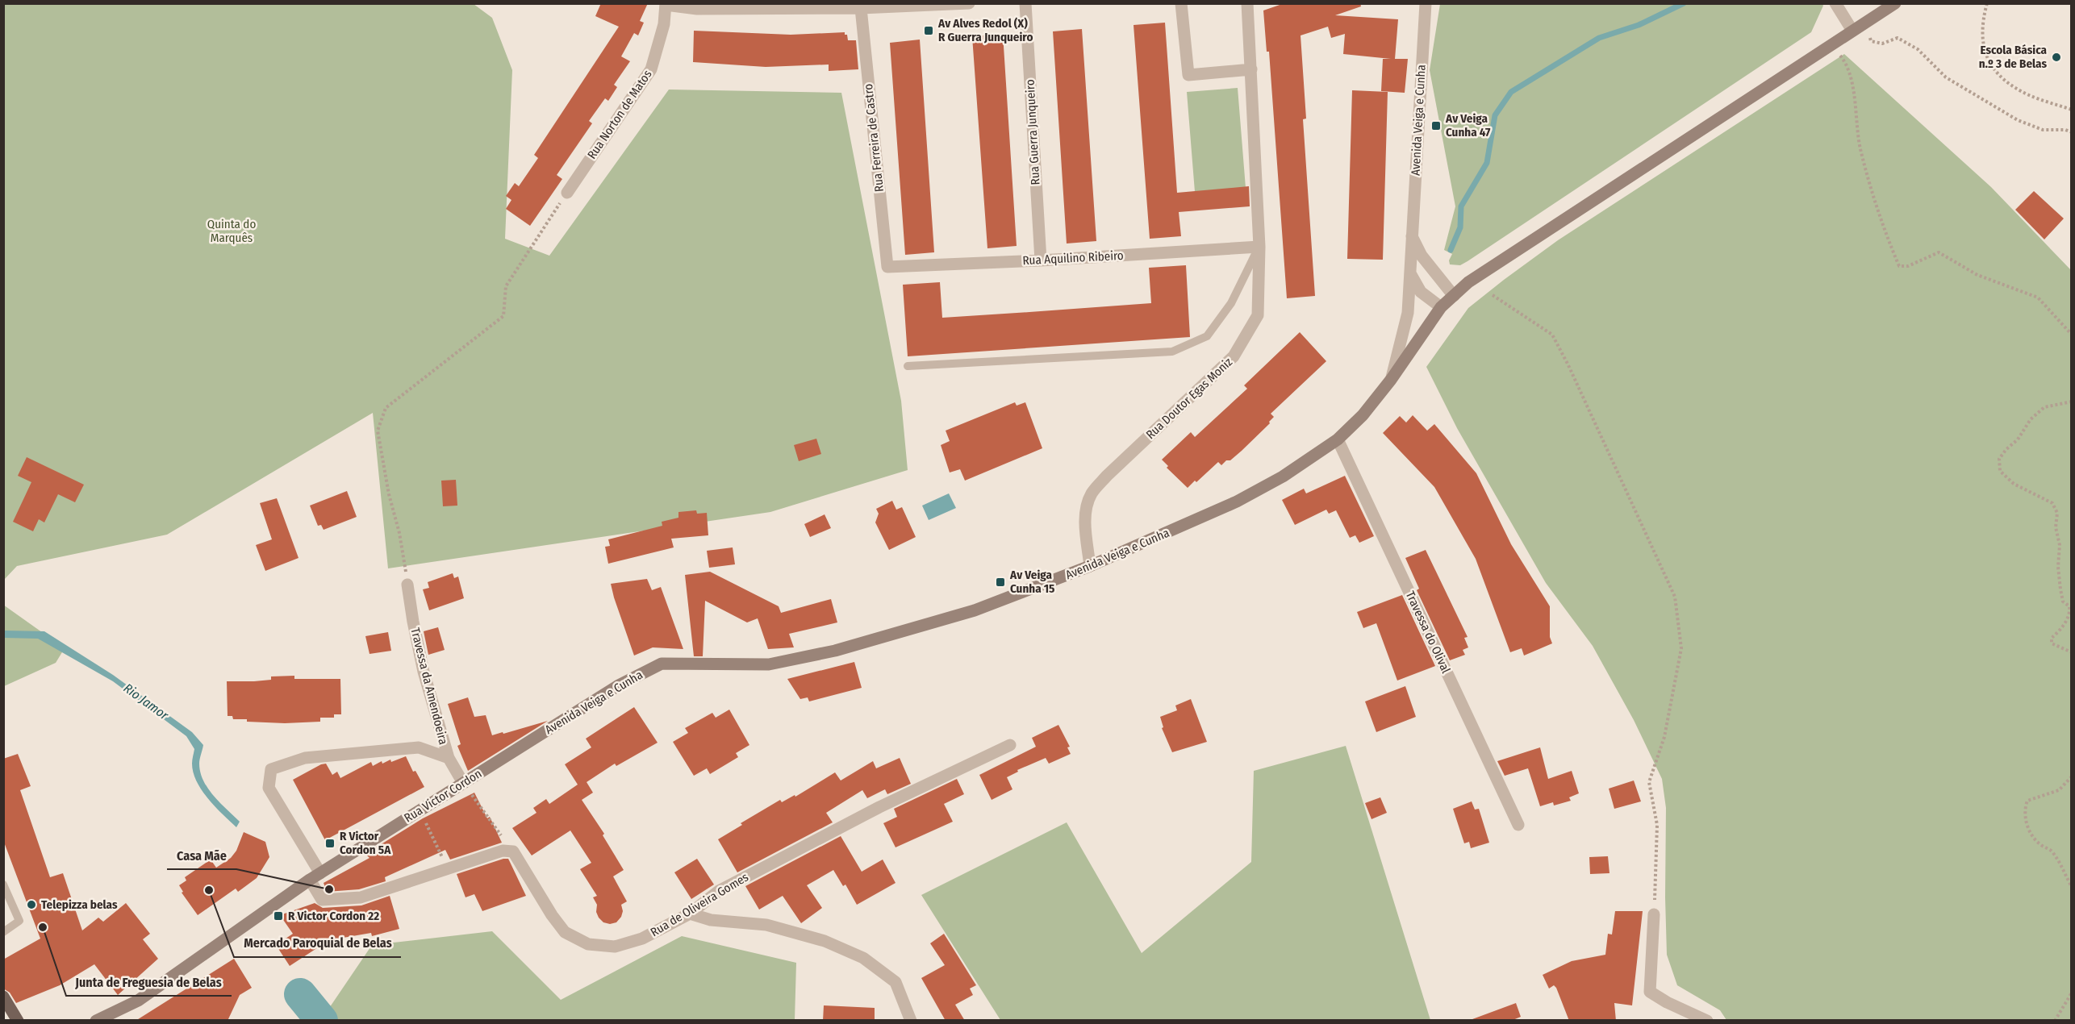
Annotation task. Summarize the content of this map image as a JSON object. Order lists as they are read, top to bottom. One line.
{"streets":{"street":["Rua Norton de Matos","Avenida Veiga e Cunha","Rua Guerra Junqueiro","Rua Ferreira de Castro","Rua Aquilino Ribeiro","Rua Doutor Egas Moniz","Travessa do Olival","Travessa da Amendoeira","Rua Victor Cordon","Rua de Oliveira Gomes"]},"crossings":[["Avenida Veiga e Cunha","Rua Doutor Egas Moniz"],["Avenida Veiga e Cunha","Travessa do Olival"],["Avenida Veiga e Cunha","Rua Victor Cordon"],["Rua Guerra Junqueiro","Rua Aquilino Ribeiro"],["Rua Ferreira de Castro","Rua Aquilino Ribeiro"],["Rua Aquilino Ribeiro","Rua Doutor Egas Moniz"],["Travessa da Amendoeira","Rua Victor Cordon"]],"water":["Rio Jamor"],"parks":["Quinta do Marquês"],"places":{"transit":["Av Alves Redol (X) R Guerra Junqueiro","Av Veiga Cunha 47","Av Veiga Cunha 15","R Victor Cordon 5A","R Victor Cordon 22"],"other":["Escola Básica n.º 3 de Belas","Casa Mãe","Mercado Paroquial de Belas","Telepizza belas","Junta de Freguesia de Belas"]}}
